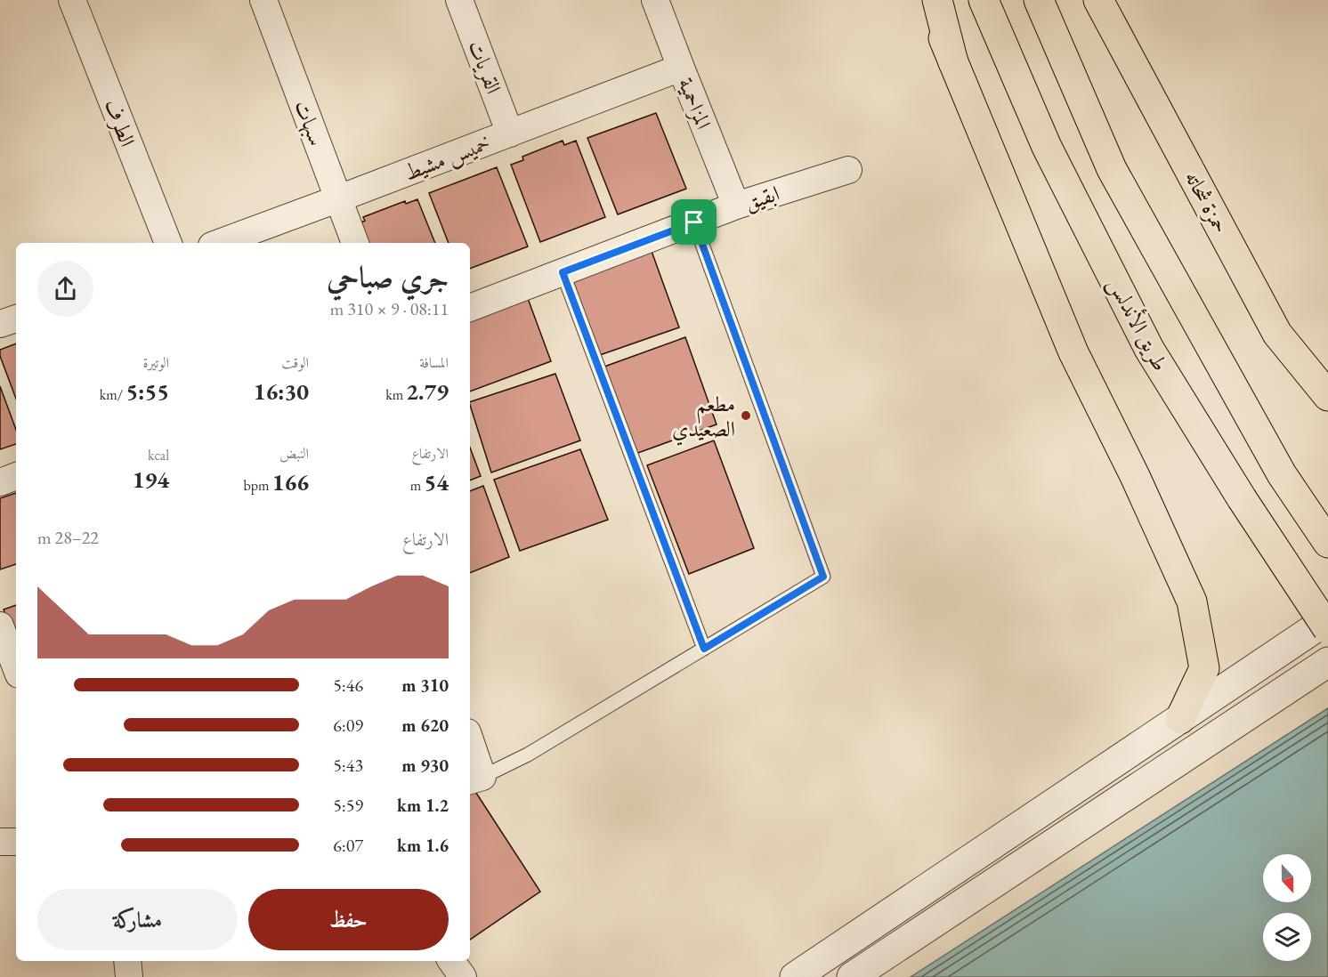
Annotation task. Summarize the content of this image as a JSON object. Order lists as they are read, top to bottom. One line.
{"streets":{"main road":["حمزة شحاته","طريق الأندلس"],"street":["القريات","المزاحمية","الطرف","سبهات","خميس مشيط","ابقيق"]},"crossings":[["القريات","خميس مشيط"],["المزاحمية","خميس مشيط"],["المزاحمية","ابقيق"],["سبهات","خميس مشيط"]],"places":["مطعم الصعيدي"],"north":"bottom","page":{"heading":["جري صباحي","08:11 · 9 × 310 m"],"stats":[["المسافة","2.79 km"],["الوقت","16:30"],["الوتيرة","5:55 /km"],["الارتفاع","54 m"],["النبض","166 bpm"],["kcal","194"]],"chart":["الارتفاع","22–28 m"],"list":[{"name":"310 m","note":"5:46"},{"name":"620 m","note":"6:09"},{"name":"930 m","note":"5:43"},{"name":"1.2 km","note":"5:59"},{"name":"1.6 km","note":"6:07"}],"buttons":["حفظ","مشاركة"]}}
